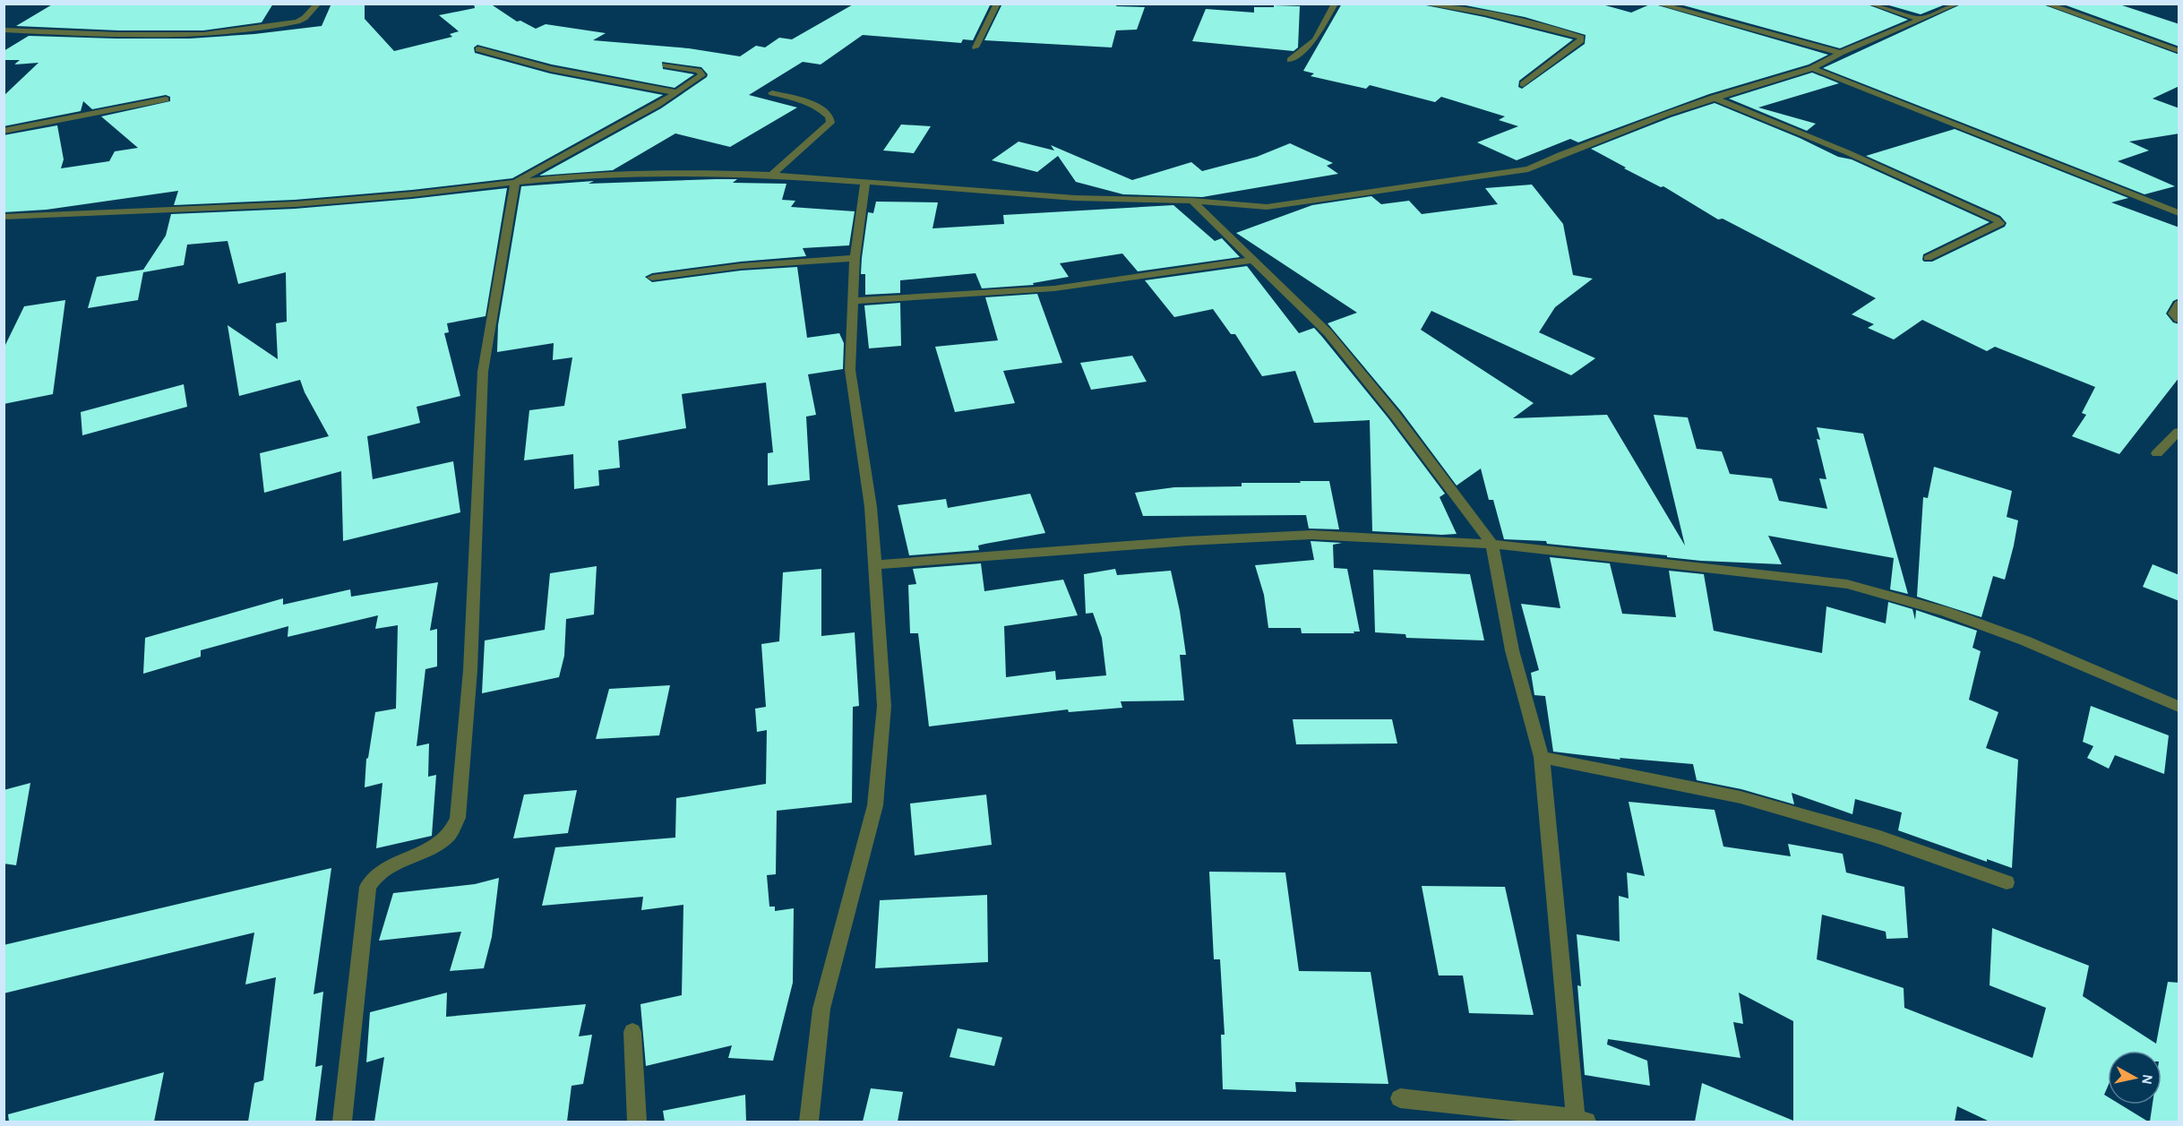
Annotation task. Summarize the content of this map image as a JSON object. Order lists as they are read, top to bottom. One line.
{"north":"right"}
